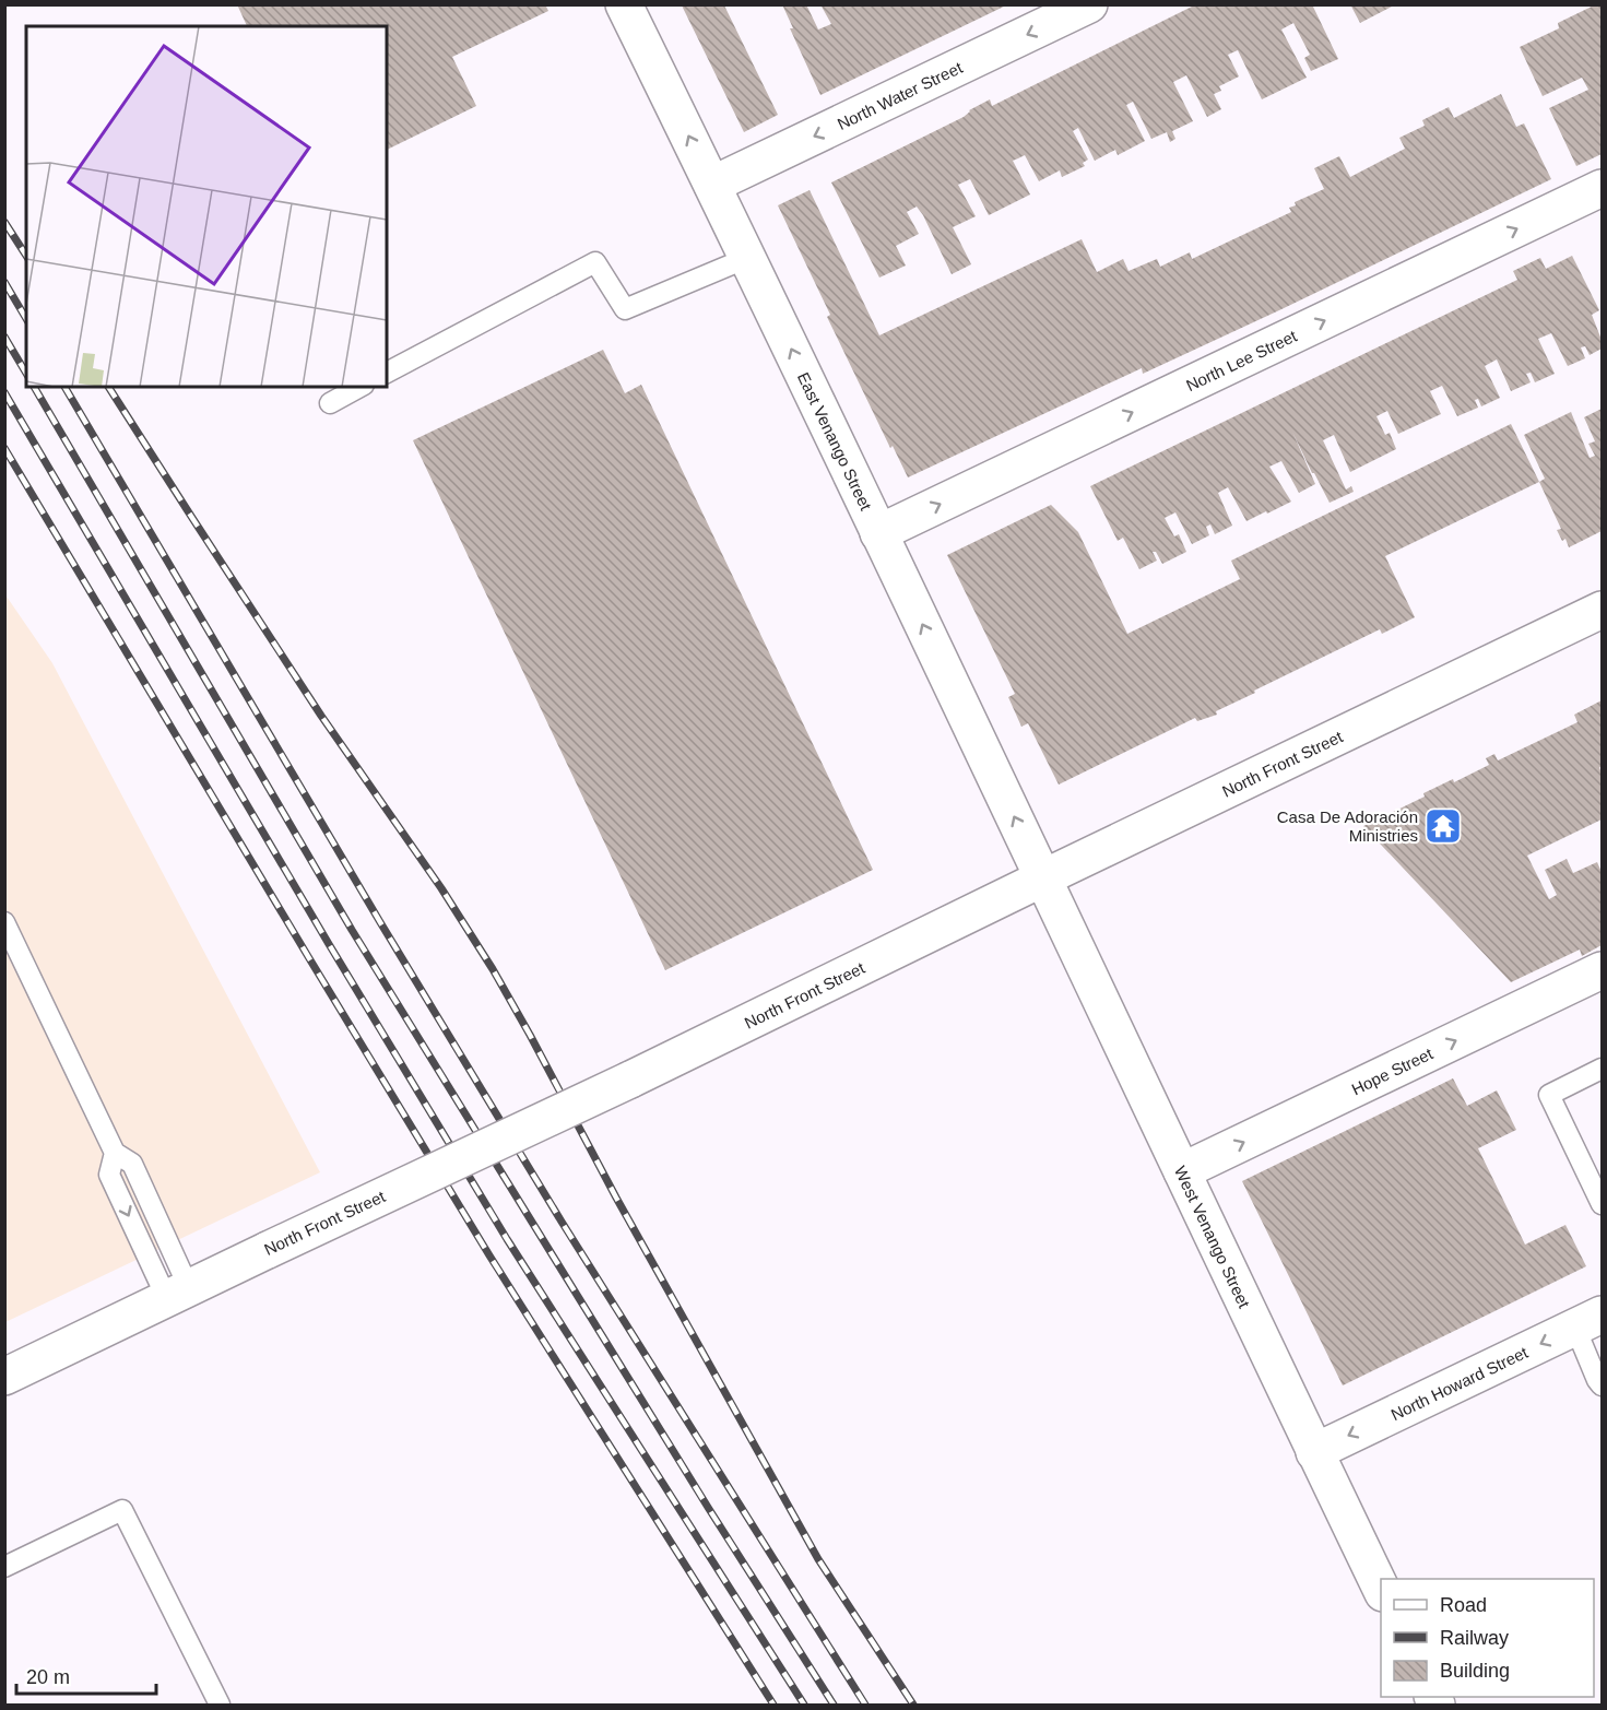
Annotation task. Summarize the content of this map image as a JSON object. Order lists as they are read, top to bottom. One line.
{"streets":{"street":["North Water Street","North Lee Street","East Venango Street","North Front Street","Hope Street","West Venango Street","North Howard Street"]},"crossings":[["North Water Street","East Venango Street"],["North Lee Street","East Venango Street"],["East Venango Street","North Front Street"],["East Venango Street","West Venango Street"],["North Front Street","West Venango Street"],["Hope Street","West Venango Street"],["West Venango Street","North Howard Street"]],"one_way":["North Water Street","North Lee Street","East Venango Street","Hope Street","North Howard Street"],"places":{"temple":["Casa De Adoración Ministries"]},"legend":["Road","Railway","Building"],"scale_bar":"20 m"}
